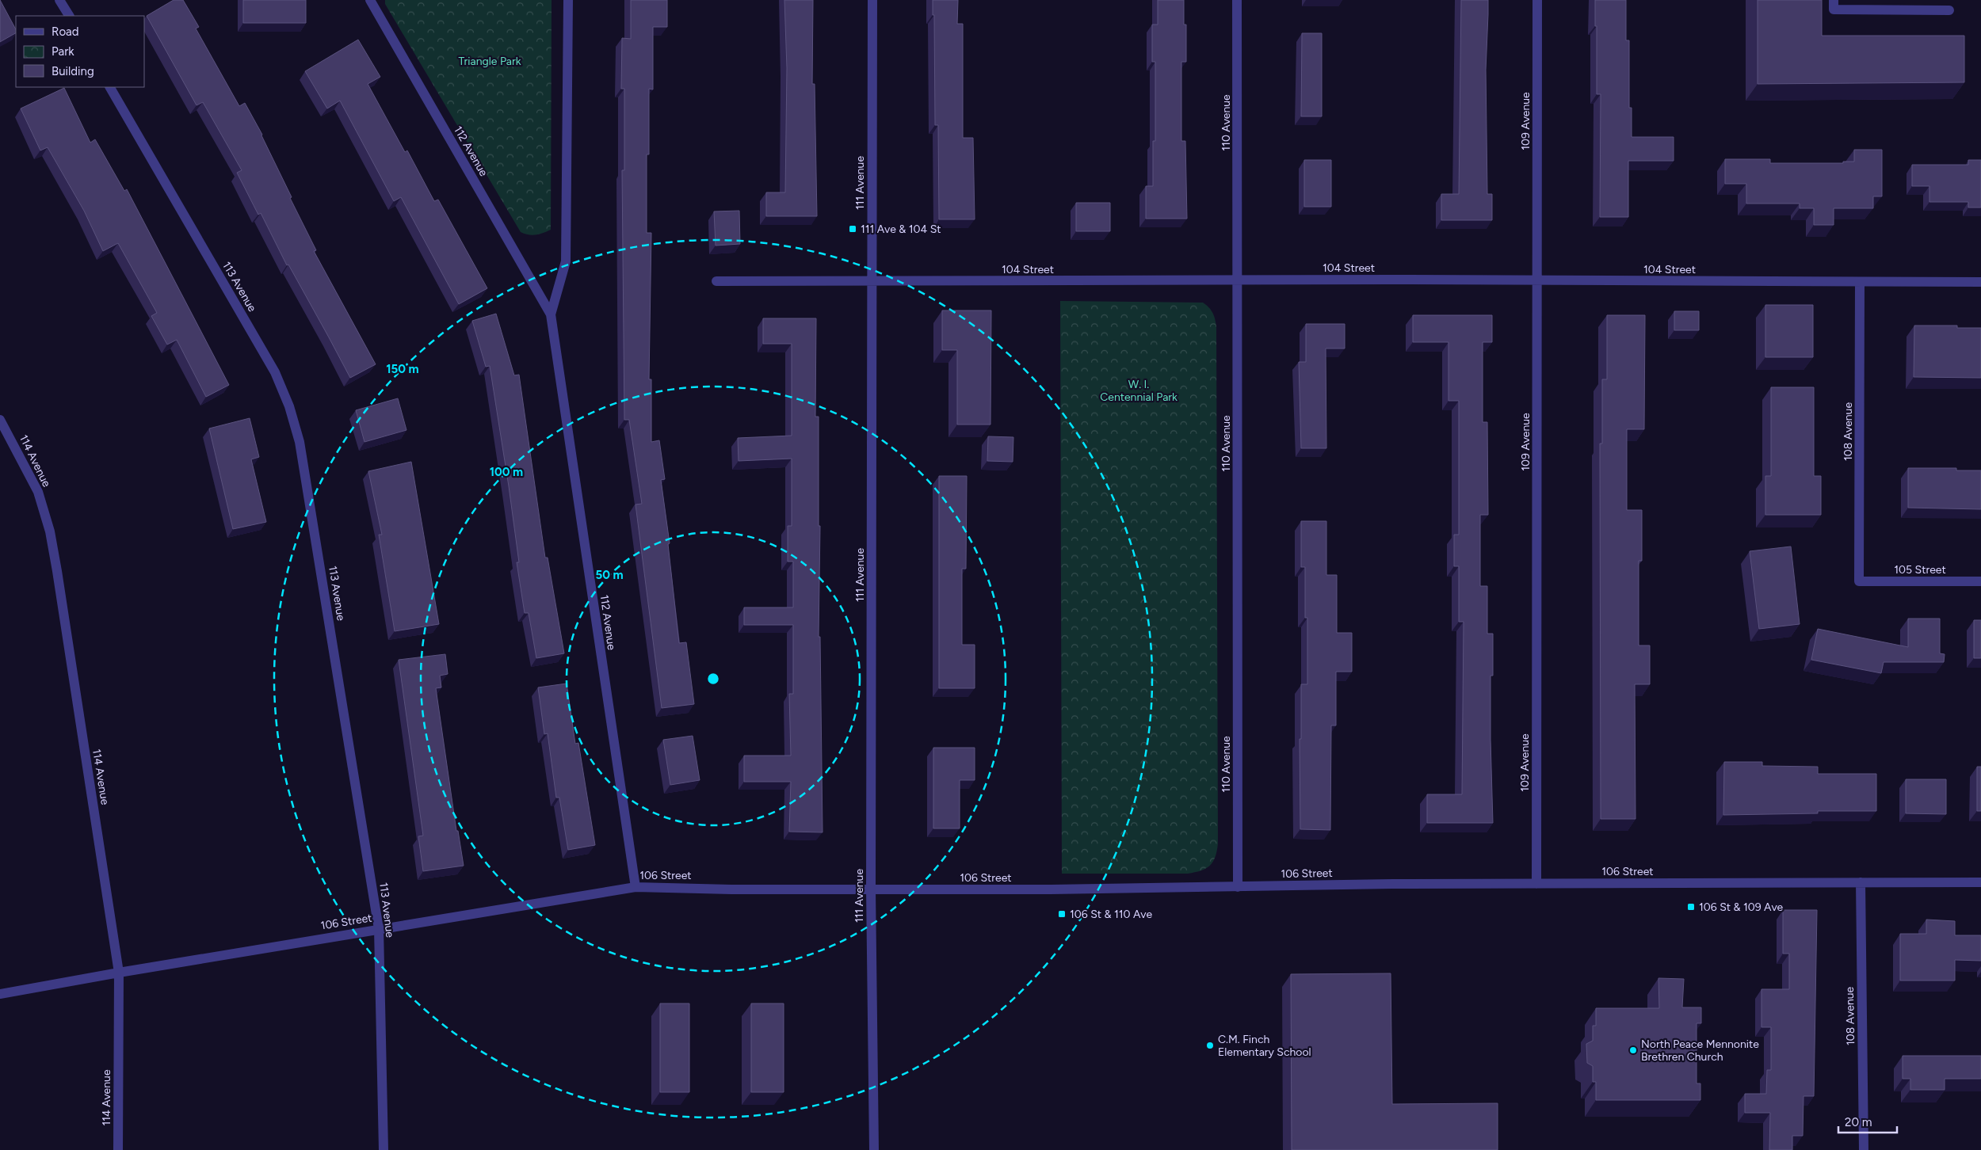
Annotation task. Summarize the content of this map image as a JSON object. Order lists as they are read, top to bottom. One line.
{"streets":{"street":["109 Avenue","110 Avenue","112 Avenue","111 Avenue","104 Street","113 Avenue","108 Avenue","114 Avenue","105 Street","106 Street"]},"crossings":[["109 Avenue","104 Street"],["109 Avenue","106 Street"],["110 Avenue","104 Street"],["110 Avenue","106 Street"],["112 Avenue","106 Street"],["111 Avenue","104 Street"],["111 Avenue","106 Street"],["104 Street","108 Avenue"],["113 Avenue","106 Street"],["108 Avenue","105 Street"],["108 Avenue","106 Street"],["114 Avenue","106 Street"]],"parks":["Triangle Park","W. I. Centennial Park"],"places":{"transit":["111 Ave & 104 St","106 St & 109 Ave","106 St & 110 Ave"],"other":["C.M. Finch Elementary School","North Peace Mennonite Brethren Church"]},"legend":["Road","Park","Building"],"scale_bar":"20 m","rings":["150 m","100 m","50 m"]}
